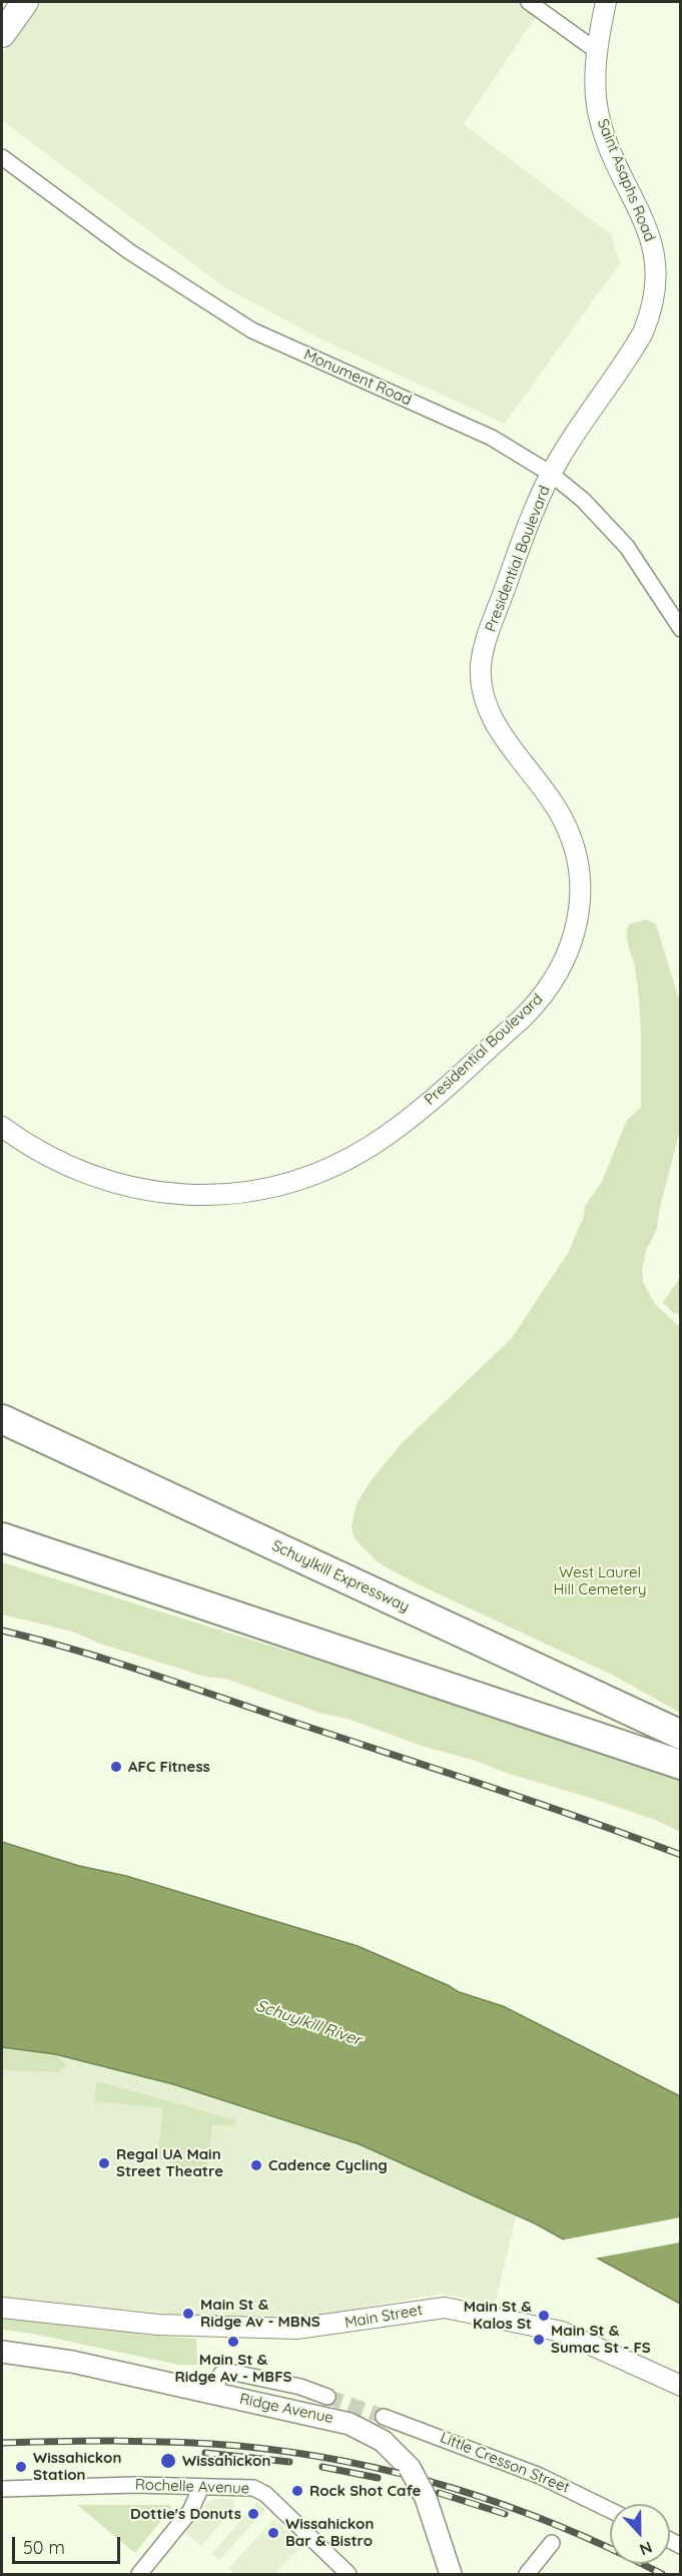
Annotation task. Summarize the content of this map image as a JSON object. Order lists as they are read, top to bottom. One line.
{"streets":{"highway":["Schuylkill Expressway"],"main road":["Ridge Avenue"],"street":["Saint Asaphs Road","Monument Road","Presidential Boulevard","Main Street","Little Cresson Street","Rochelle Avenue"]},"crossings":[["Saint Asaphs Road","Monument Road"],["Saint Asaphs Road","Presidential Boulevard"],["Monument Road","Presidential Boulevard"]],"water":["Schuylkill River"],"parks":["West Laurel Hill Cemetery"],"places":["AFC Fitness","Regal UA Main Street Theatre","Cadence Cycling","Main St & Ridge Av - MBNS","Main St & Kalos St","Main St & Sumac St - FS","Main St & Ridge Av - MBFS","Wissahickon","Wissahickon Station","Rock Shot Cafe","Dottie's Donuts","Wissahickon Bar & Bistro"],"scale_bar":"50 m","north":"bottom"}
